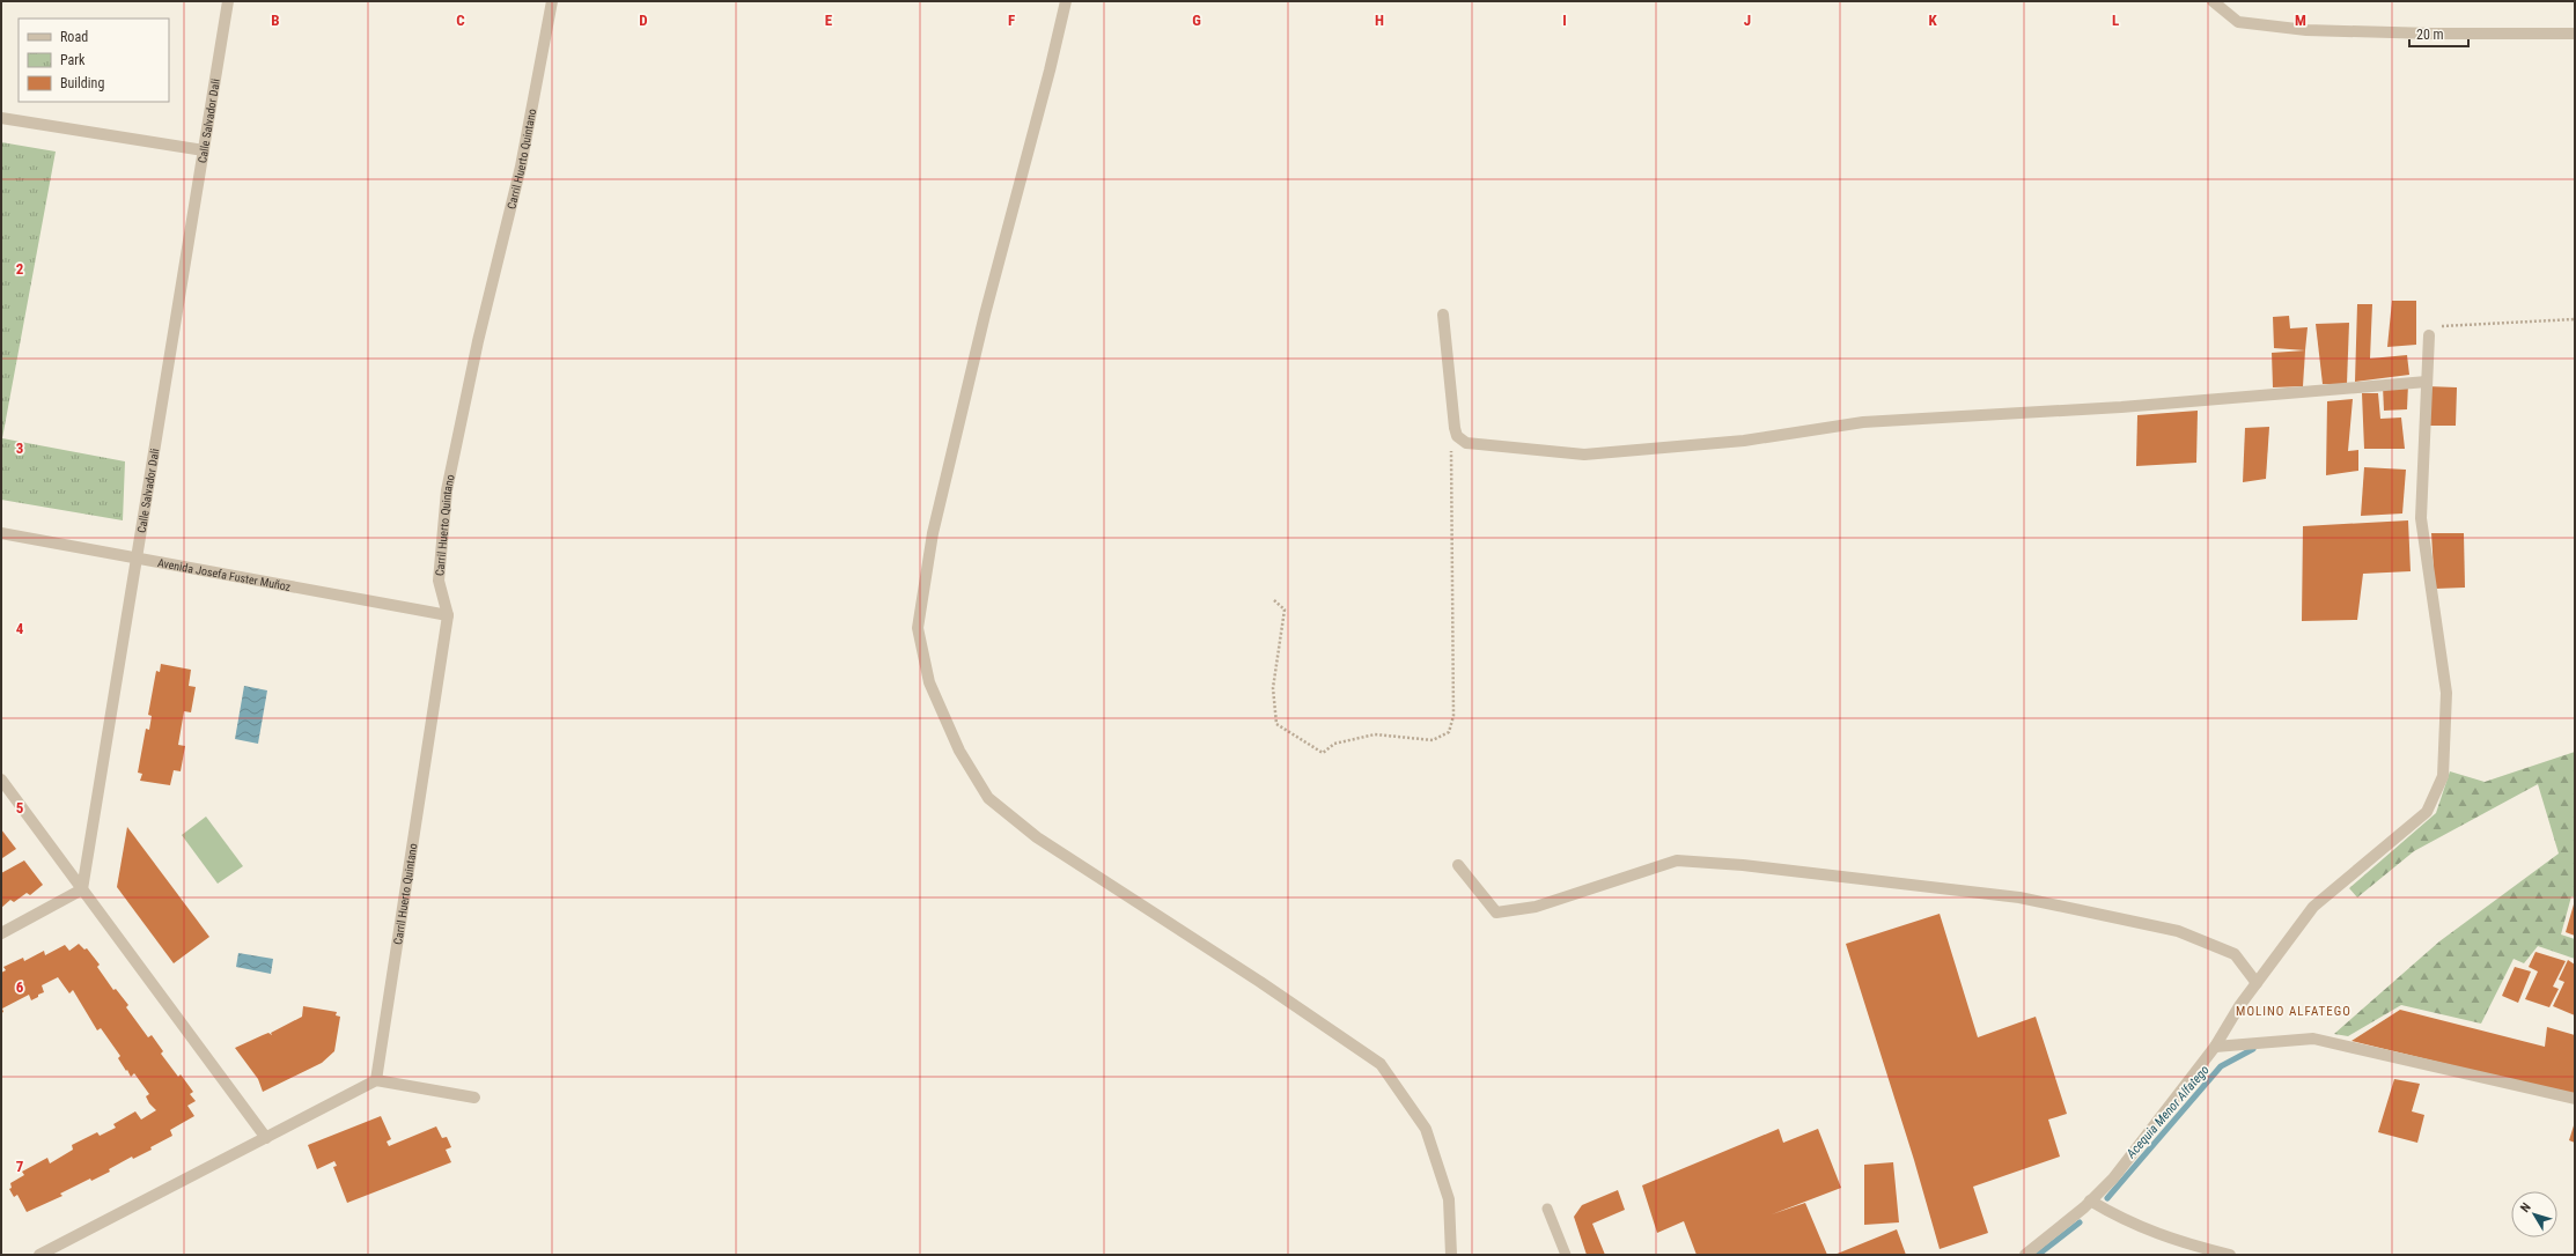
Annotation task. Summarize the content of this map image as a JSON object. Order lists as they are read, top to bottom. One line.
{"streets":{"street":["Calle Salvador Dali","Carril Huerto Quintano","Avenida Josefa Fuster Muñoz"]},"crossings":[["Calle Salvador Dali","Avenida Josefa Fuster Muñoz"],["Carril Huerto Quintano","Avenida Josefa Fuster Muñoz"]],"districts":["MOLINO ALFATEGO"],"water":["Acequia Menor Alfatego"],"legend":["Road","Park","Building"],"scale_bar":"20 m","north":"top left","grid":{"columns":["B","C","D","E","F","G","H","I","J","K","L","M"],"rows":["2","3","4","5","6","7"]}}
